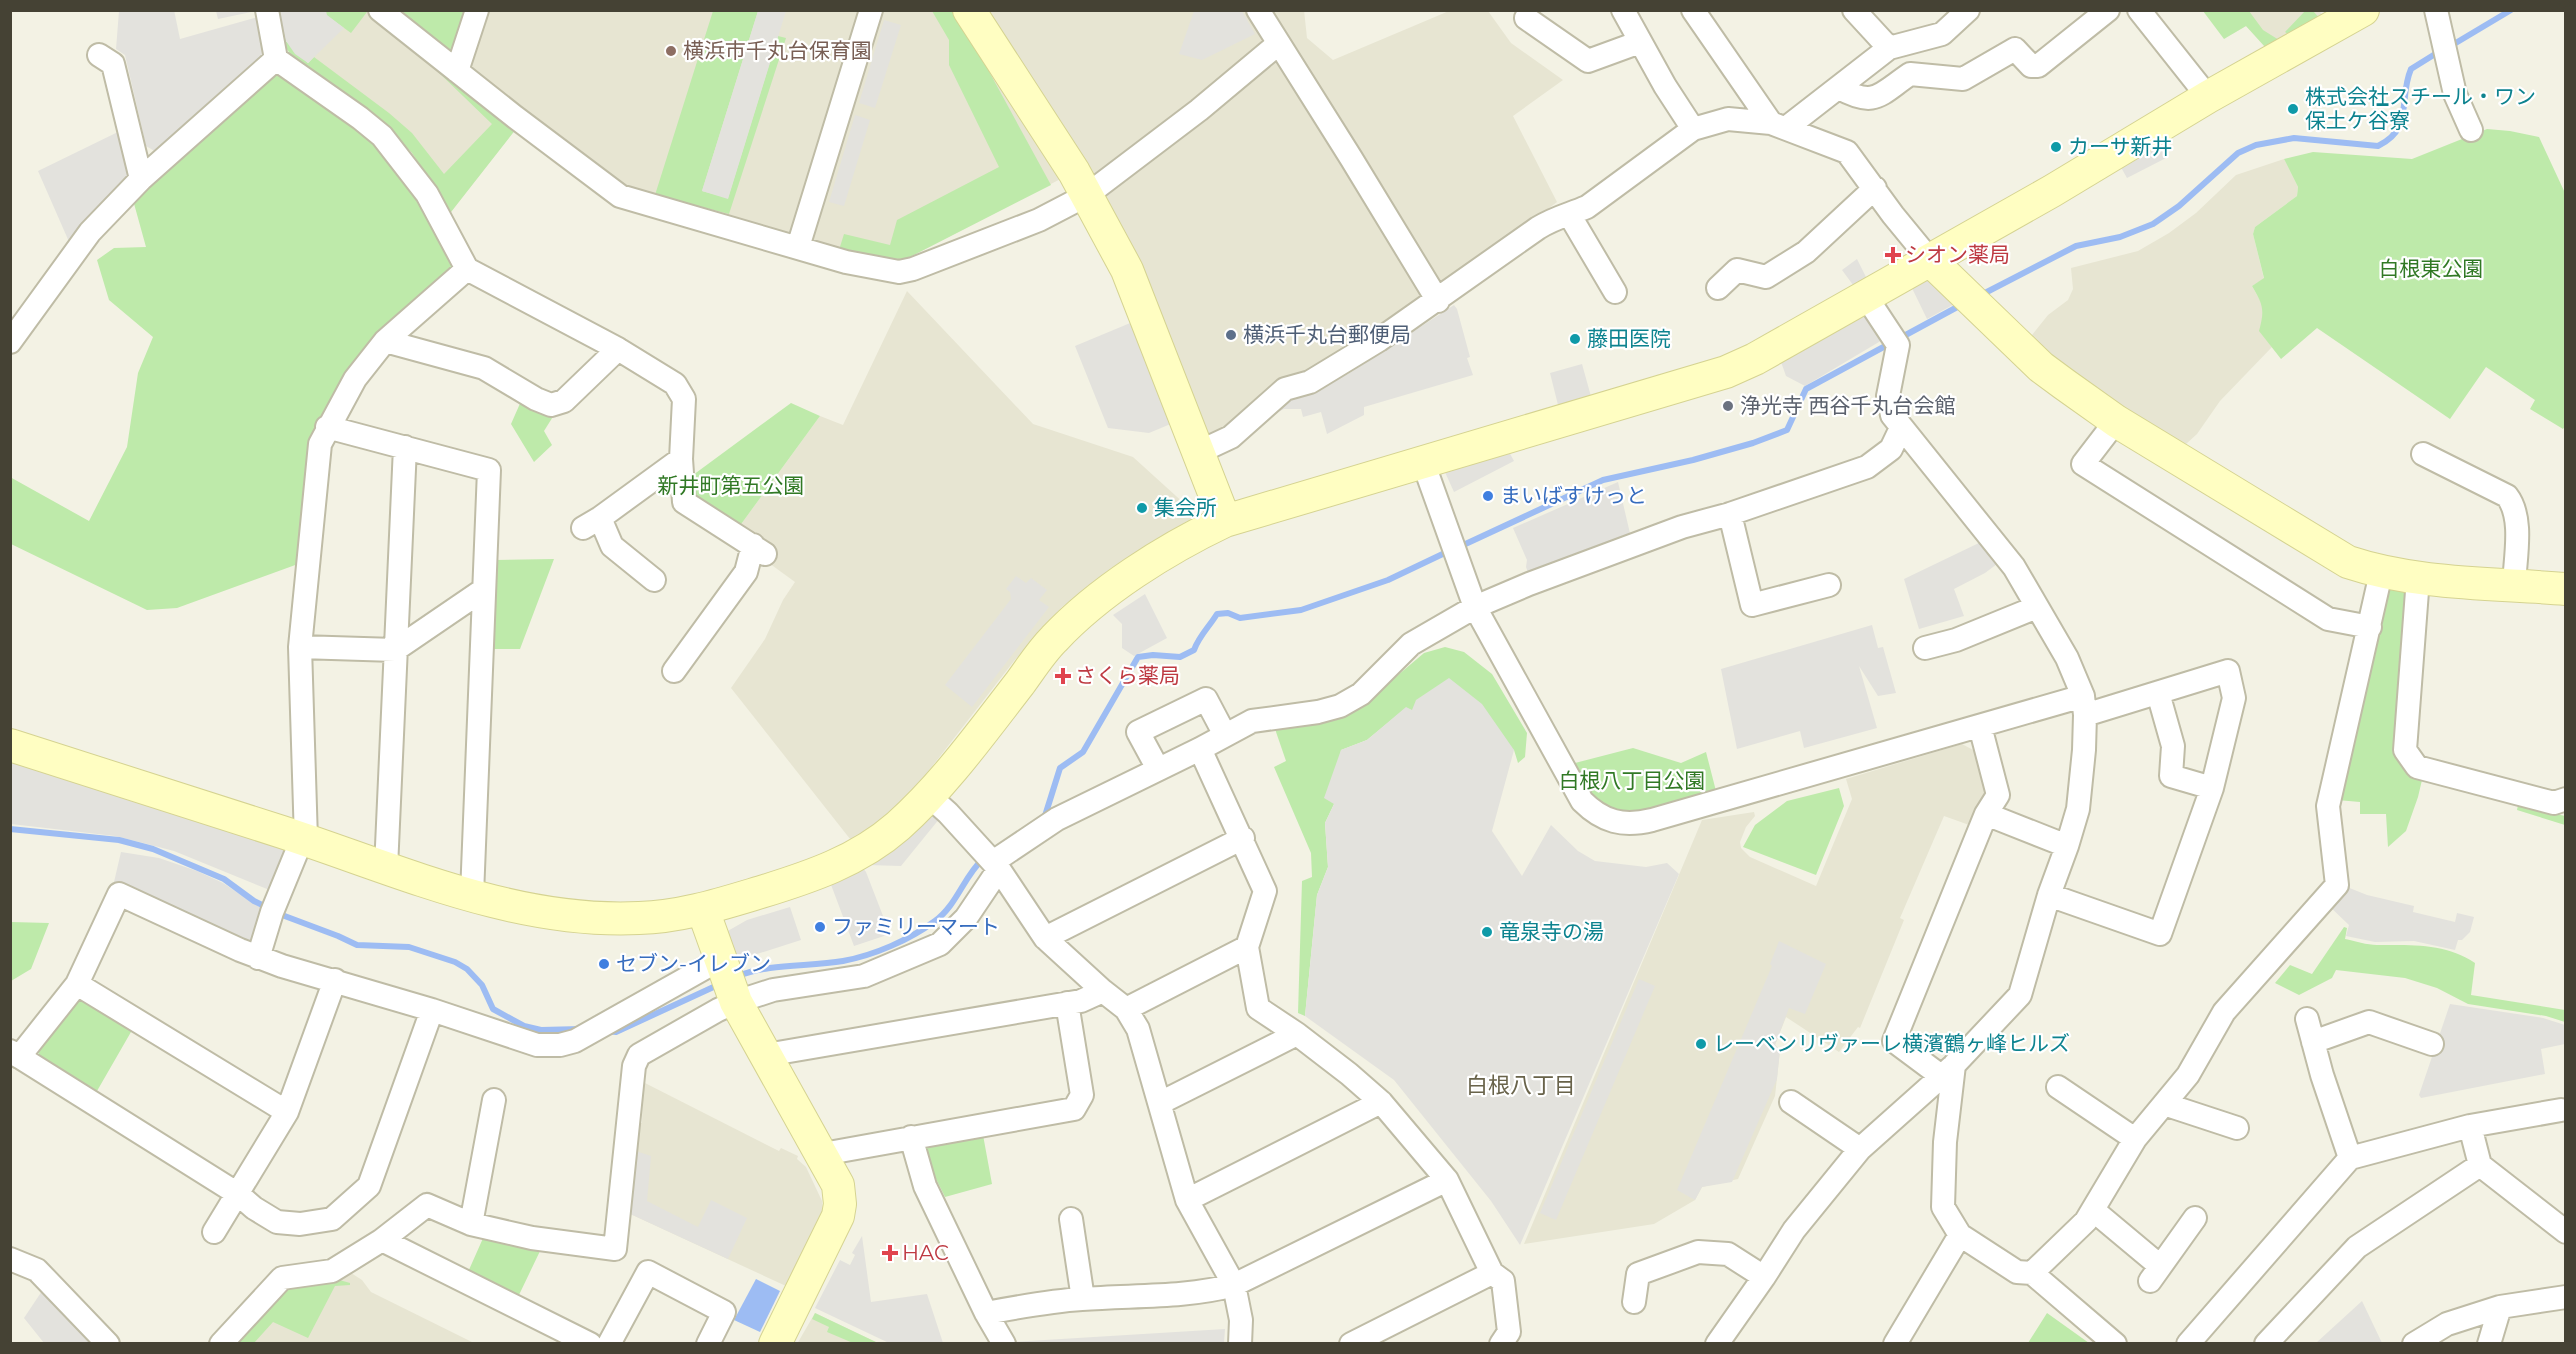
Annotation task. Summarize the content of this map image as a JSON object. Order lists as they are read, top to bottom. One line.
{"districts":["白根八丁目"],"parks":["白根東公園","新井町第五公園","白根八丁目公園"],"places":{"other":["横浜市千丸台保育園","株式会社スチール・ワン 保土ケ谷寮","カーサ新井","横浜千丸台郵便局","藤田医院","浄光寺 西谷千丸台会館","まいばすけっと","集会所","ファミリーマート","竜泉寺の湯","セブン-イレブン","レーベンリヴァーレ横濱鶴ヶ峰ヒルズ"],"health":["シオン薬局","さくら薬局","HAC"]}}
